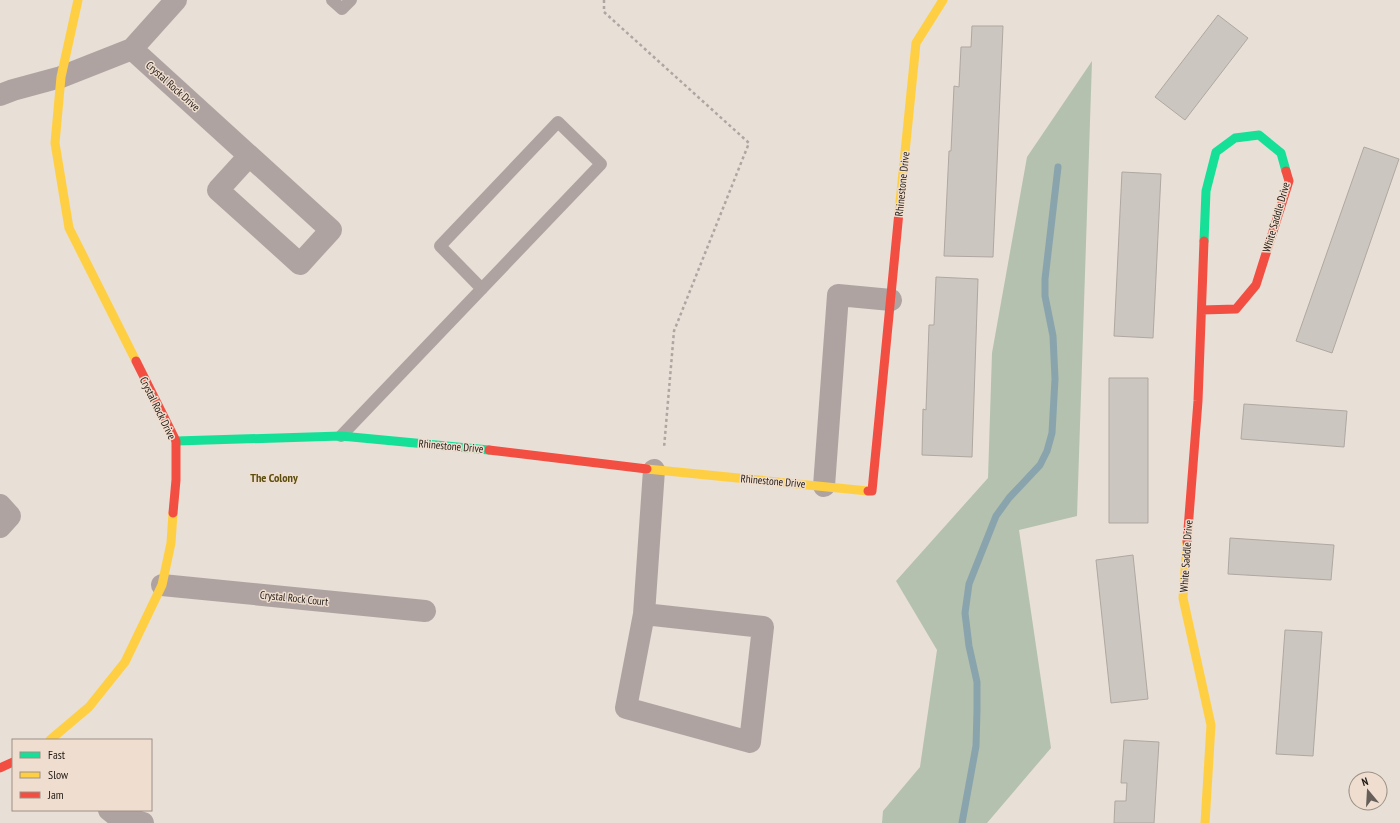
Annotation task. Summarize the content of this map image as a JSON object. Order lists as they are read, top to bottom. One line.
{"streets":{"street":["Crystal Rock Drive","Rhinestone Drive","White Saddle Drive","Crystal Rock Court"]},"crossings":[["Crystal Rock Drive","Rhinestone Drive"],["Crystal Rock Drive","Crystal Rock Court"]],"districts":["The Colony"],"legend":["Fast","Slow","Jam"],"north":"top"}
